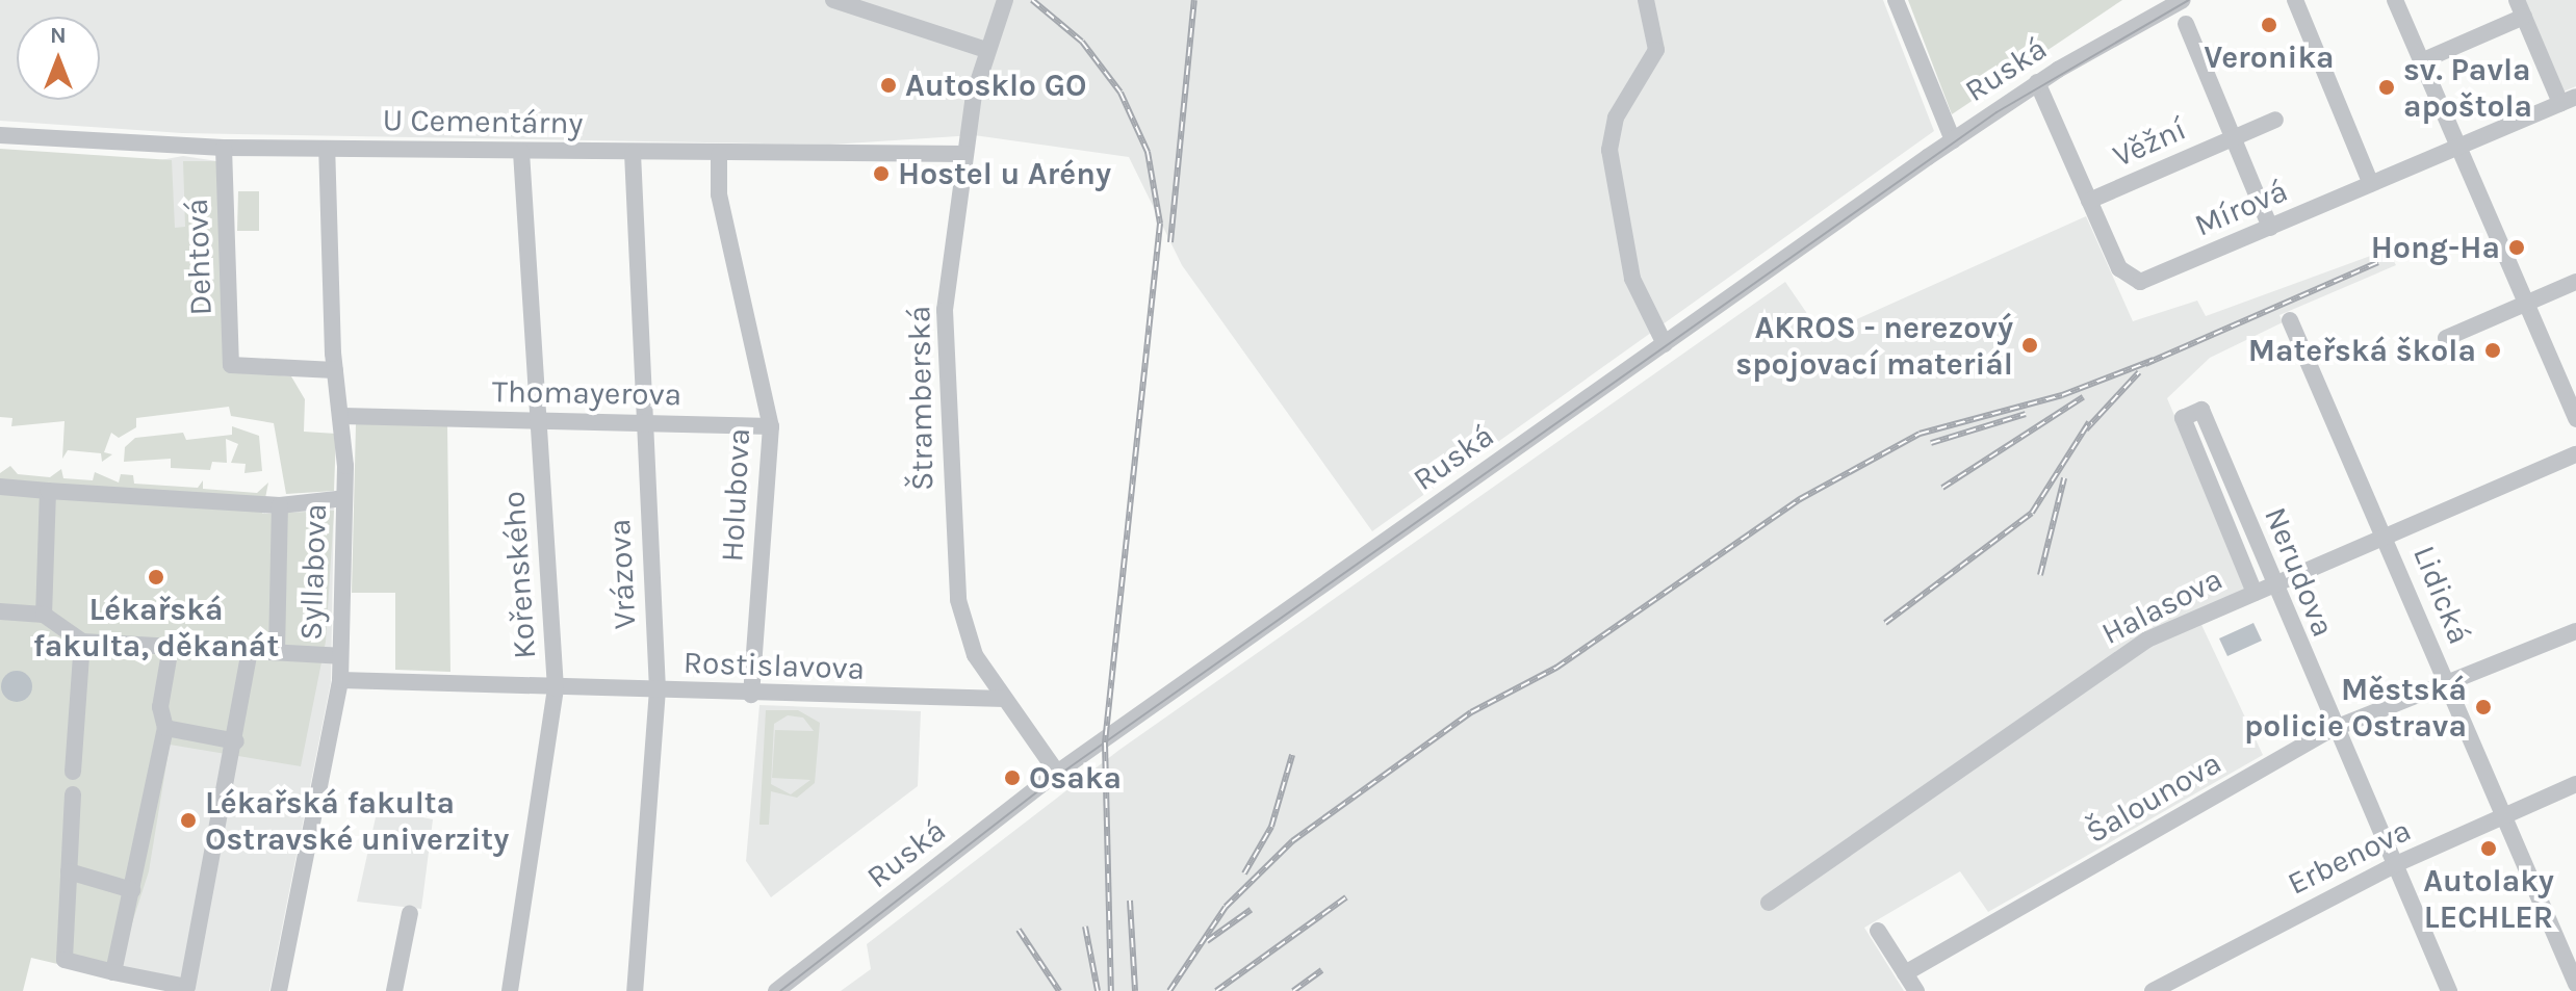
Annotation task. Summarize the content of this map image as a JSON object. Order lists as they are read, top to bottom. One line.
{"streets":{"street":["Ruská","U Cementárny","Věžní","Mírová","Dehtová","Thomayerova","Štramberská","Holubova","Syllabova","Nerudova","Vrázova","Kořenského","Lidická","Halasova","Rostislavova","Šalounova","Erbenova"]},"crossings":[["Ruská","Mírová"],["Ruská","Štramberská"],["U Cementárny","Dehtová"],["U Cementárny","Štramberská"],["U Cementárny","Holubova"],["U Cementárny","Syllabova"],["U Cementárny","Vrázova"],["U Cementárny","Kořenského"],["Věžní","Mírová"],["Dehtová","Syllabova"],["Thomayerova","Holubova"],["Thomayerova","Syllabova"],["Thomayerova","Vrázova"],["Thomayerova","Kořenského"],["Štramberská","Rostislavova"],["Holubova","Rostislavova"],["Syllabova","Rostislavova"],["Nerudova","Halasova"],["Nerudova","Šalounova"],["Nerudova","Erbenova"],["Vrázova","Rostislavova"],["Kořenského","Rostislavova"],["Lidická","Halasova"],["Lidická","Šalounova"],["Lidická","Erbenova"]],"places":["Veronika","Autosklo GO","sv. Pavla apoštola","Hostel u Arény","Hong-Ha","AKROS - nerezový spojovací materiál","Mateřská škola","Lékařská fakulta, děkanát","Městská policie Ostrava","Osaka","Lékařská fakulta Ostravské univerzity","Autolaky LECHLER"],"north":"top"}
